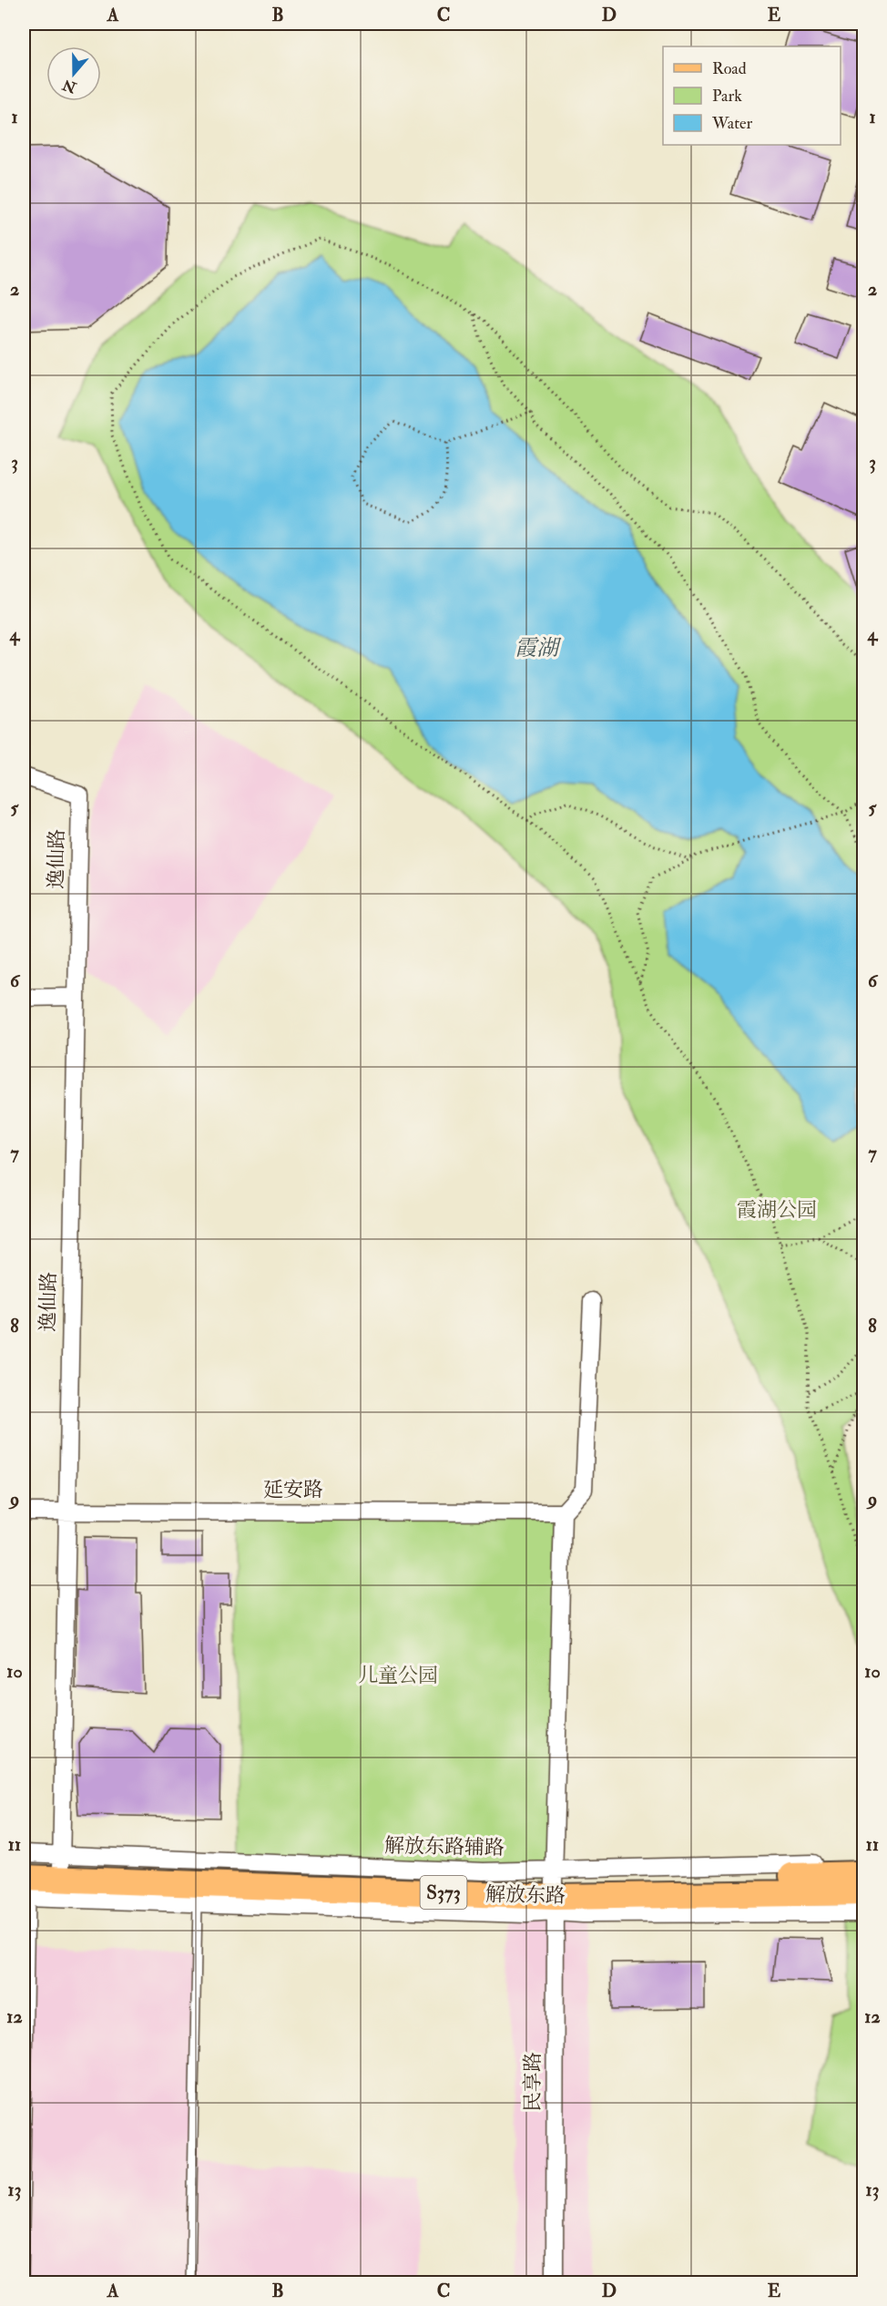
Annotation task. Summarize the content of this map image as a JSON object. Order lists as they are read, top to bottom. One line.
{"streets":{"main road":["S373","解放东路"],"street":["逸仙路","延安路","解放东路辅路","民享路"]},"crossings":[["逸仙路","延安路"],["逸仙路","解放东路"],["延安路","民享路"],["解放东路","民享路"]],"water":["霞湖"],"parks":["霞湖公园","儿童公园"],"legend":["Road","Park","Water"],"north":"bottom","grid":{"columns":["A","B","C","D","E"],"rows":["1","2","3","4","5","6","7","8","9","10","11","12","13"]}}
